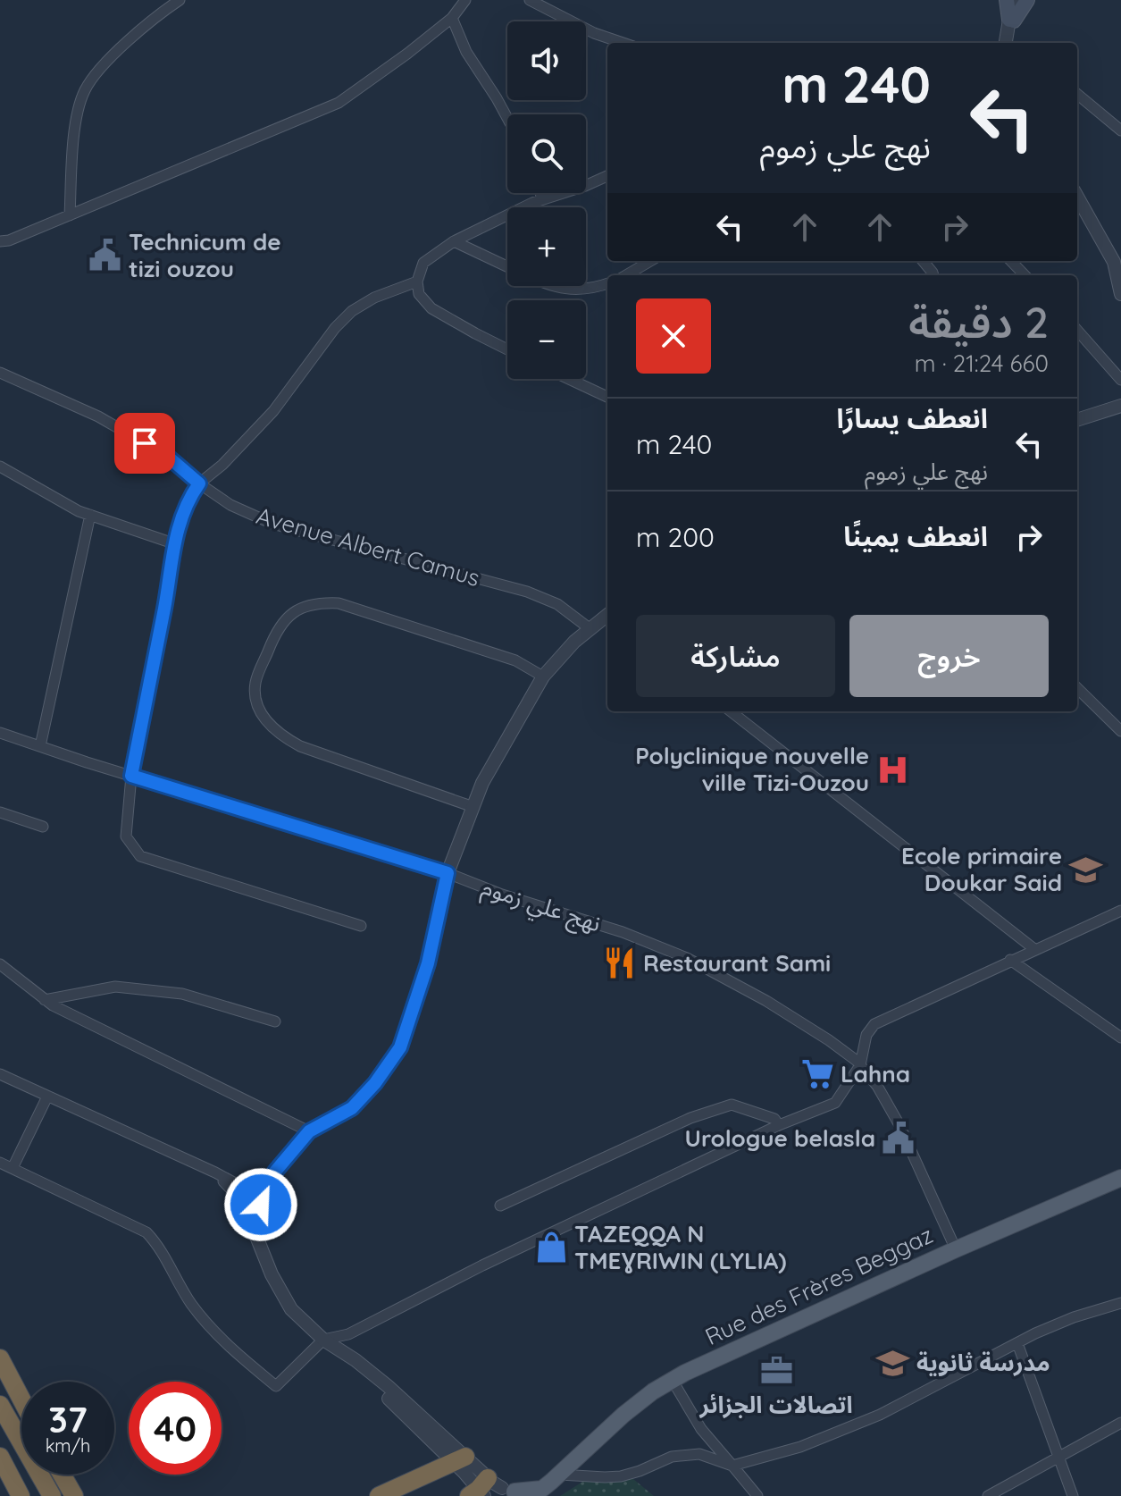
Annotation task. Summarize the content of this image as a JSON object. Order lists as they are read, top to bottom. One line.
{"streets":{"main road":["Rue des Frères Beggaz"],"street":["Avenue Albert Camus","نهج علي زموم"]},"crossings":[["نهج علي زموم","Rue des Frères Beggaz"]],"places":{"public building":["Technicum de tizi ouzou","Urologue belasla"],"hospital":["Polyclinique nouvelle ville Tizi-Ouzou"],"school or university":["Ecole primaire Doukar Said","مدرسة ثانوية"],"restaurant":["Restaurant Sami"],"supermarket":["Lahna"],"shop":["TAZEQQA N TMEƔRIWIN (LYLIA)"],"office":["اتصالات الجزائر"]},"page":{"map_buttons":["+","−"],"turn":["240 m","نهج علي زموم"],"heading":["2 دقيقة","660 m · 21:24"],"list":[{"name":"انعطف يسارًا","note":"نهج علي زموم","value":"240 m"},{"name":"انعطف يمينًا","value":"200 m"}],"buttons":["خروج","مشاركة"],"speed":"37 km/h","limit":"40"}}
